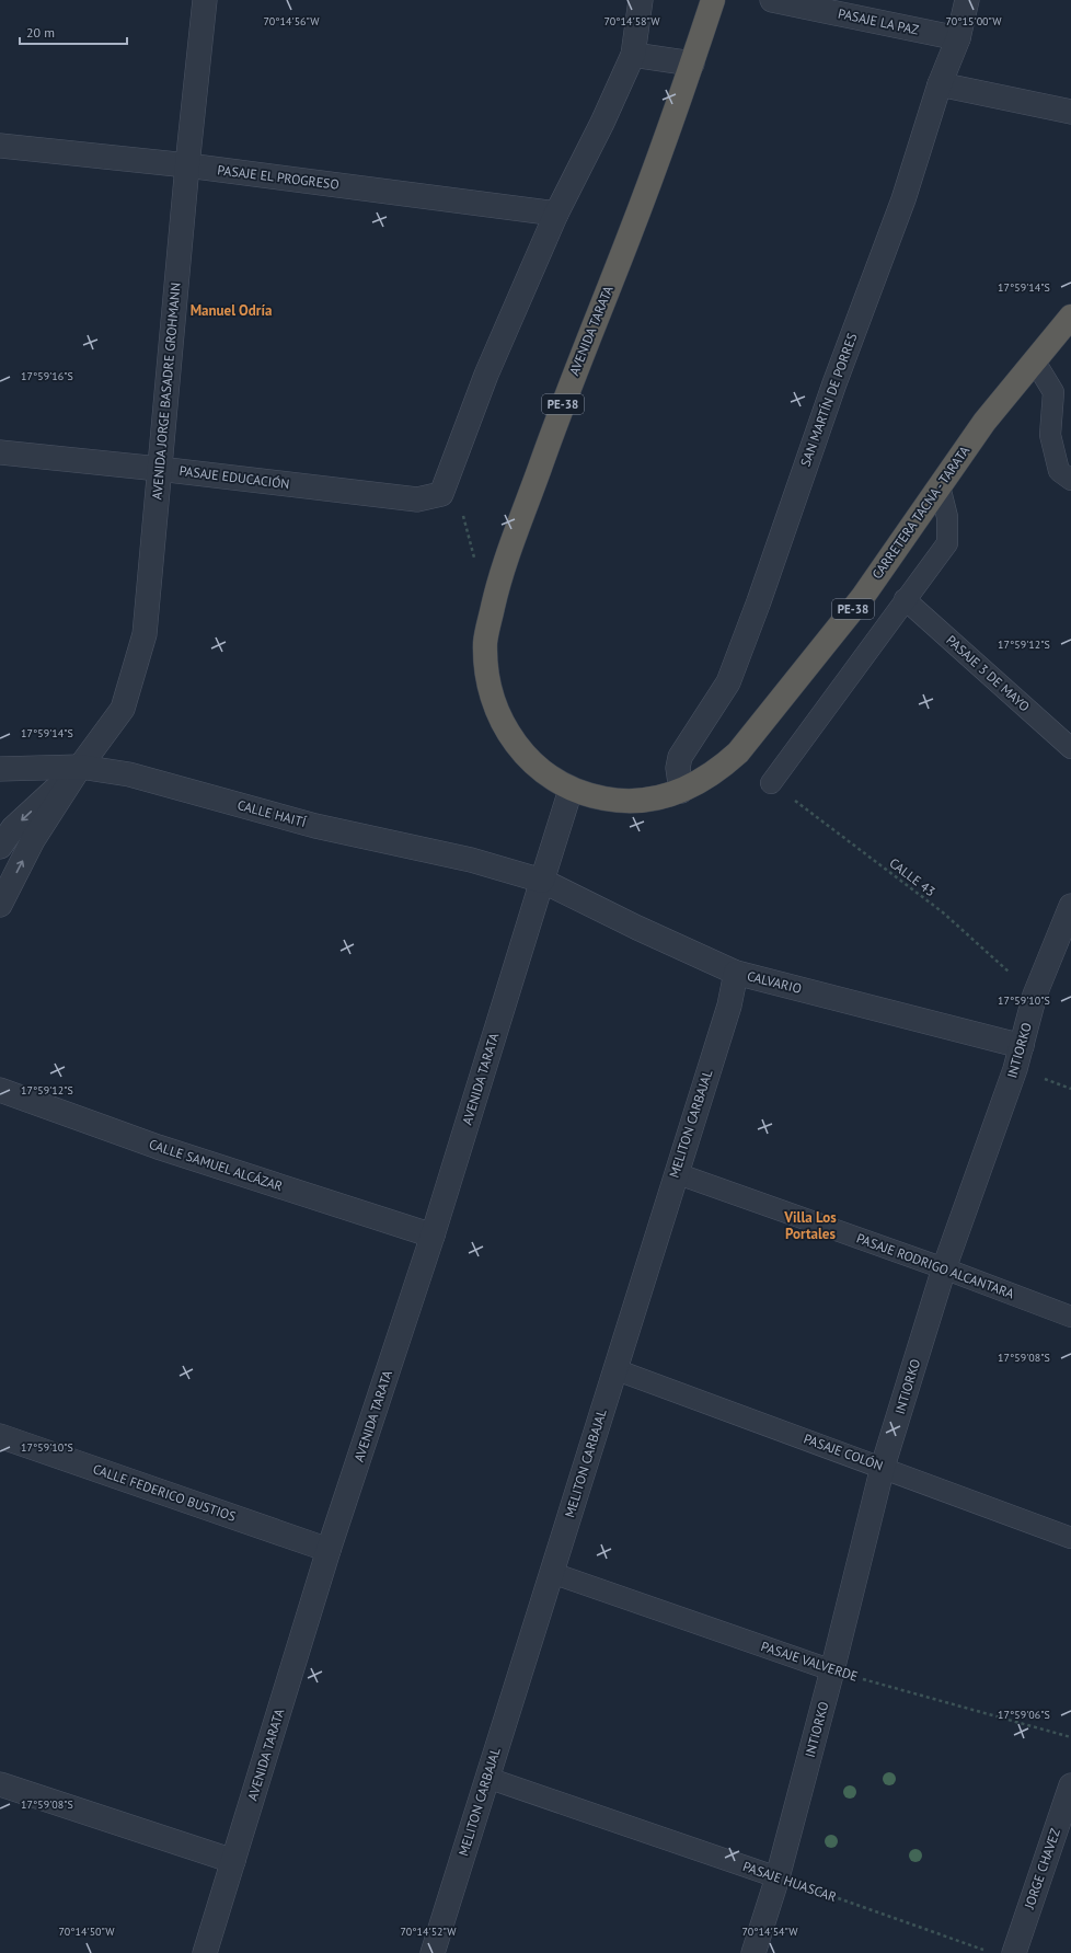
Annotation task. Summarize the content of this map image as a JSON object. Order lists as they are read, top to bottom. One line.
{"streets":{"highway":["AVENIDA TARATA","PE-38","CARRETERA TACNA - TARATA"],"street":["PASAJE LA PAZ","PASAJE EL PROGRESO","AVENIDA JORGE BASADRE GROHMANN","SAN MARTÍN DE PORRES","PASAJE EDUCACIÓN","CALLE HAITÍ","CALVARIO","INTIORKO","MELITON CARBAJAL","CALLE SAMUEL ALCÁZAR","CALLE FEDERICO BUSTIOS","JORGE CHAVEZ"],"lane":["PASAJE 3 DE MAYO","PASAJE RODRIGO ALCANTARA","PASAJE COLÓN","PASAJE VALVERDE","PASAJE HUASCAR"],"path":["CALLE 43"]},"crossings":[["PASAJE LA PAZ","SAN MARTÍN DE PORRES"],["PASAJE EL PROGRESO","AVENIDA JORGE BASADRE GROHMANN"],["PASAJE EL PROGRESO","PASAJE EDUCACIÓN"],["AVENIDA TARATA","CARRETERA TACNA - TARATA"],["AVENIDA TARATA","CALLE HAITÍ"],["AVENIDA TARATA","CALVARIO"],["AVENIDA TARATA","CALLE SAMUEL ALCÁZAR"],["AVENIDA TARATA","CALLE FEDERICO BUSTIOS"],["AVENIDA JORGE BASADRE GROHMANN","PASAJE EDUCACIÓN"],["AVENIDA JORGE BASADRE GROHMANN","CALLE HAITÍ"],["SAN MARTÍN DE PORRES","CARRETERA TACNA - TARATA"],["CALLE HAITÍ","CALVARIO"],["CALLE 43","INTIORKO"],["CALVARIO","INTIORKO"],["CALVARIO","MELITON CARBAJAL"],["INTIORKO","PASAJE RODRIGO ALCANTARA"],["INTIORKO","PASAJE COLÓN"],["INTIORKO","PASAJE VALVERDE"],["INTIORKO","PASAJE HUASCAR"],["MELITON CARBAJAL","PASAJE RODRIGO ALCANTARA"],["MELITON CARBAJAL","PASAJE COLÓN"],["MELITON CARBAJAL","PASAJE VALVERDE"],["MELITON CARBAJAL","PASAJE HUASCAR"]],"districts":["Manuel Odría","Villa Los Portales"],"scale_bar":"20 m","coordinates":["70°14'56\"W","70°14'58\"W","70°15'00\"W","17°59'14\"S","17°59'16\"S","17°59'12\"S","17°59'10\"S","17°59'08\"S","17°59'06\"S","70°14'50\"W","70°14'52\"W","70°14'54\"W"]}
